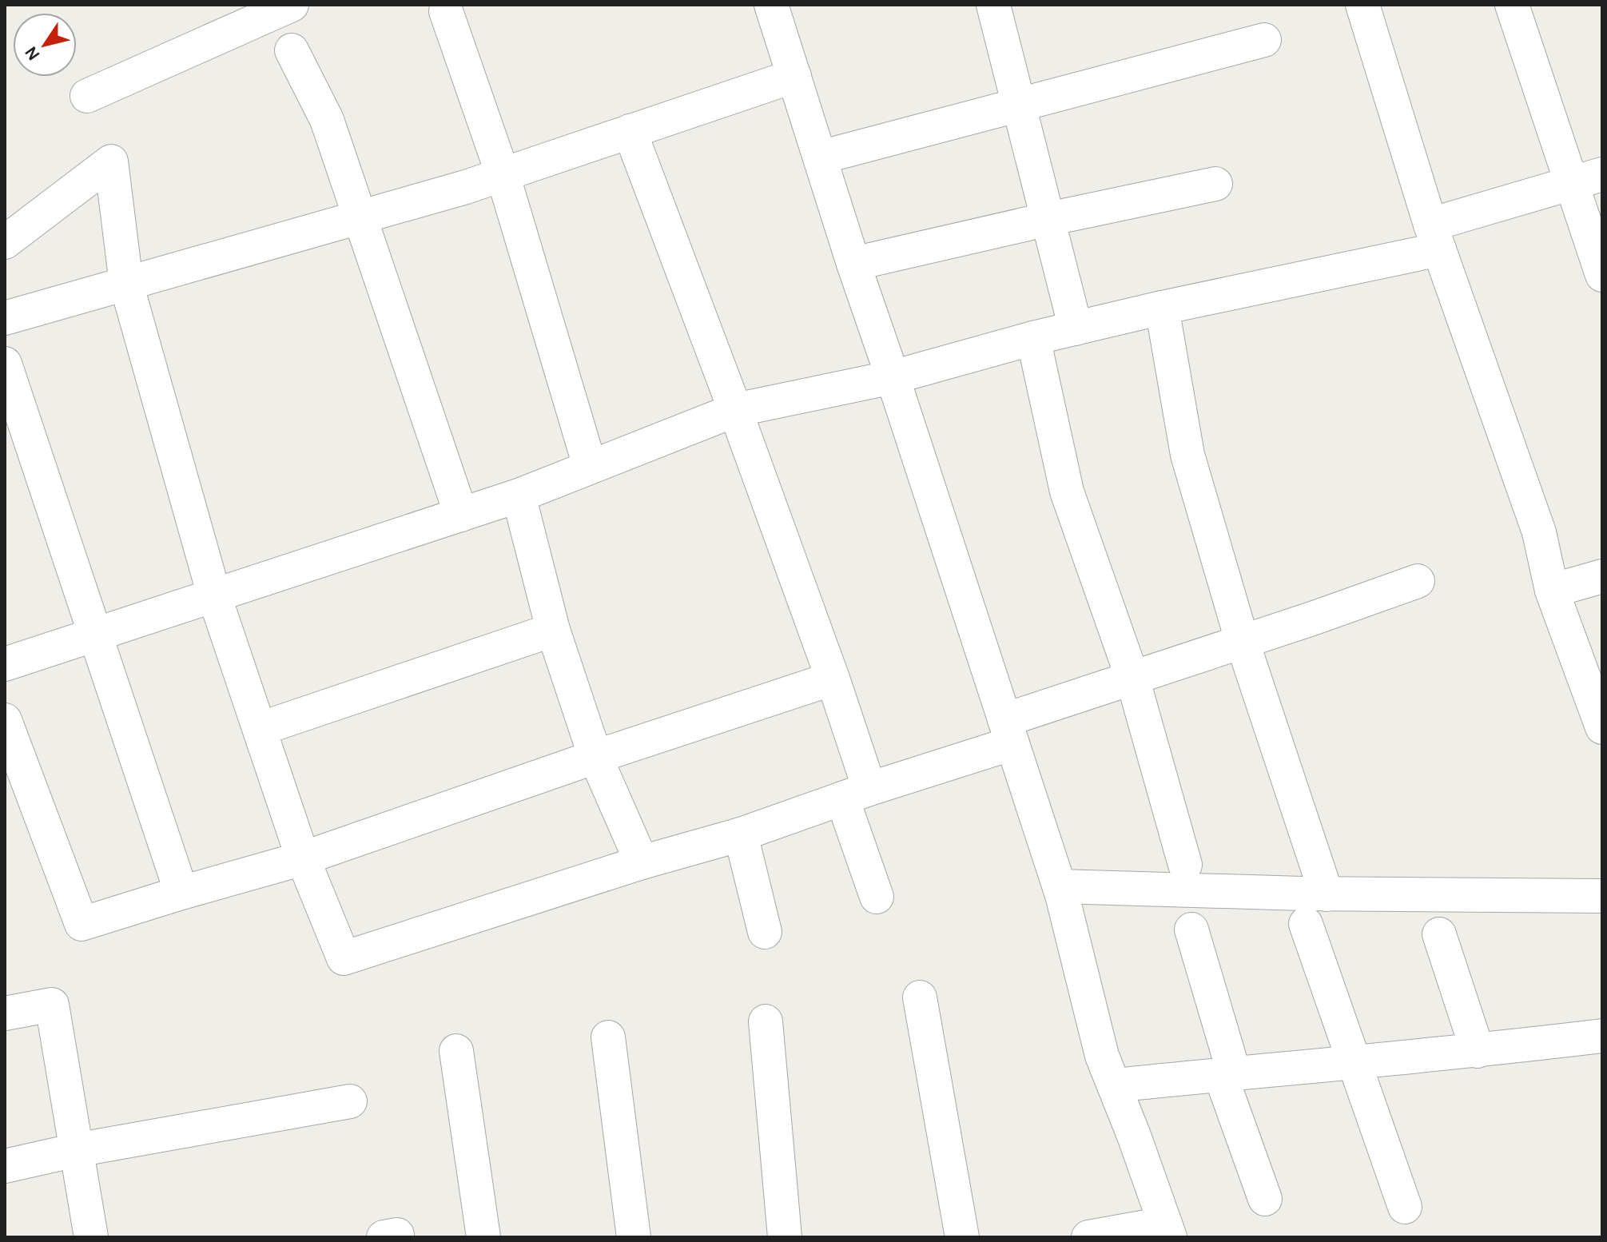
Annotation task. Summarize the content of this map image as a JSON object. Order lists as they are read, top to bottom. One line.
{"north":"bottom left"}
